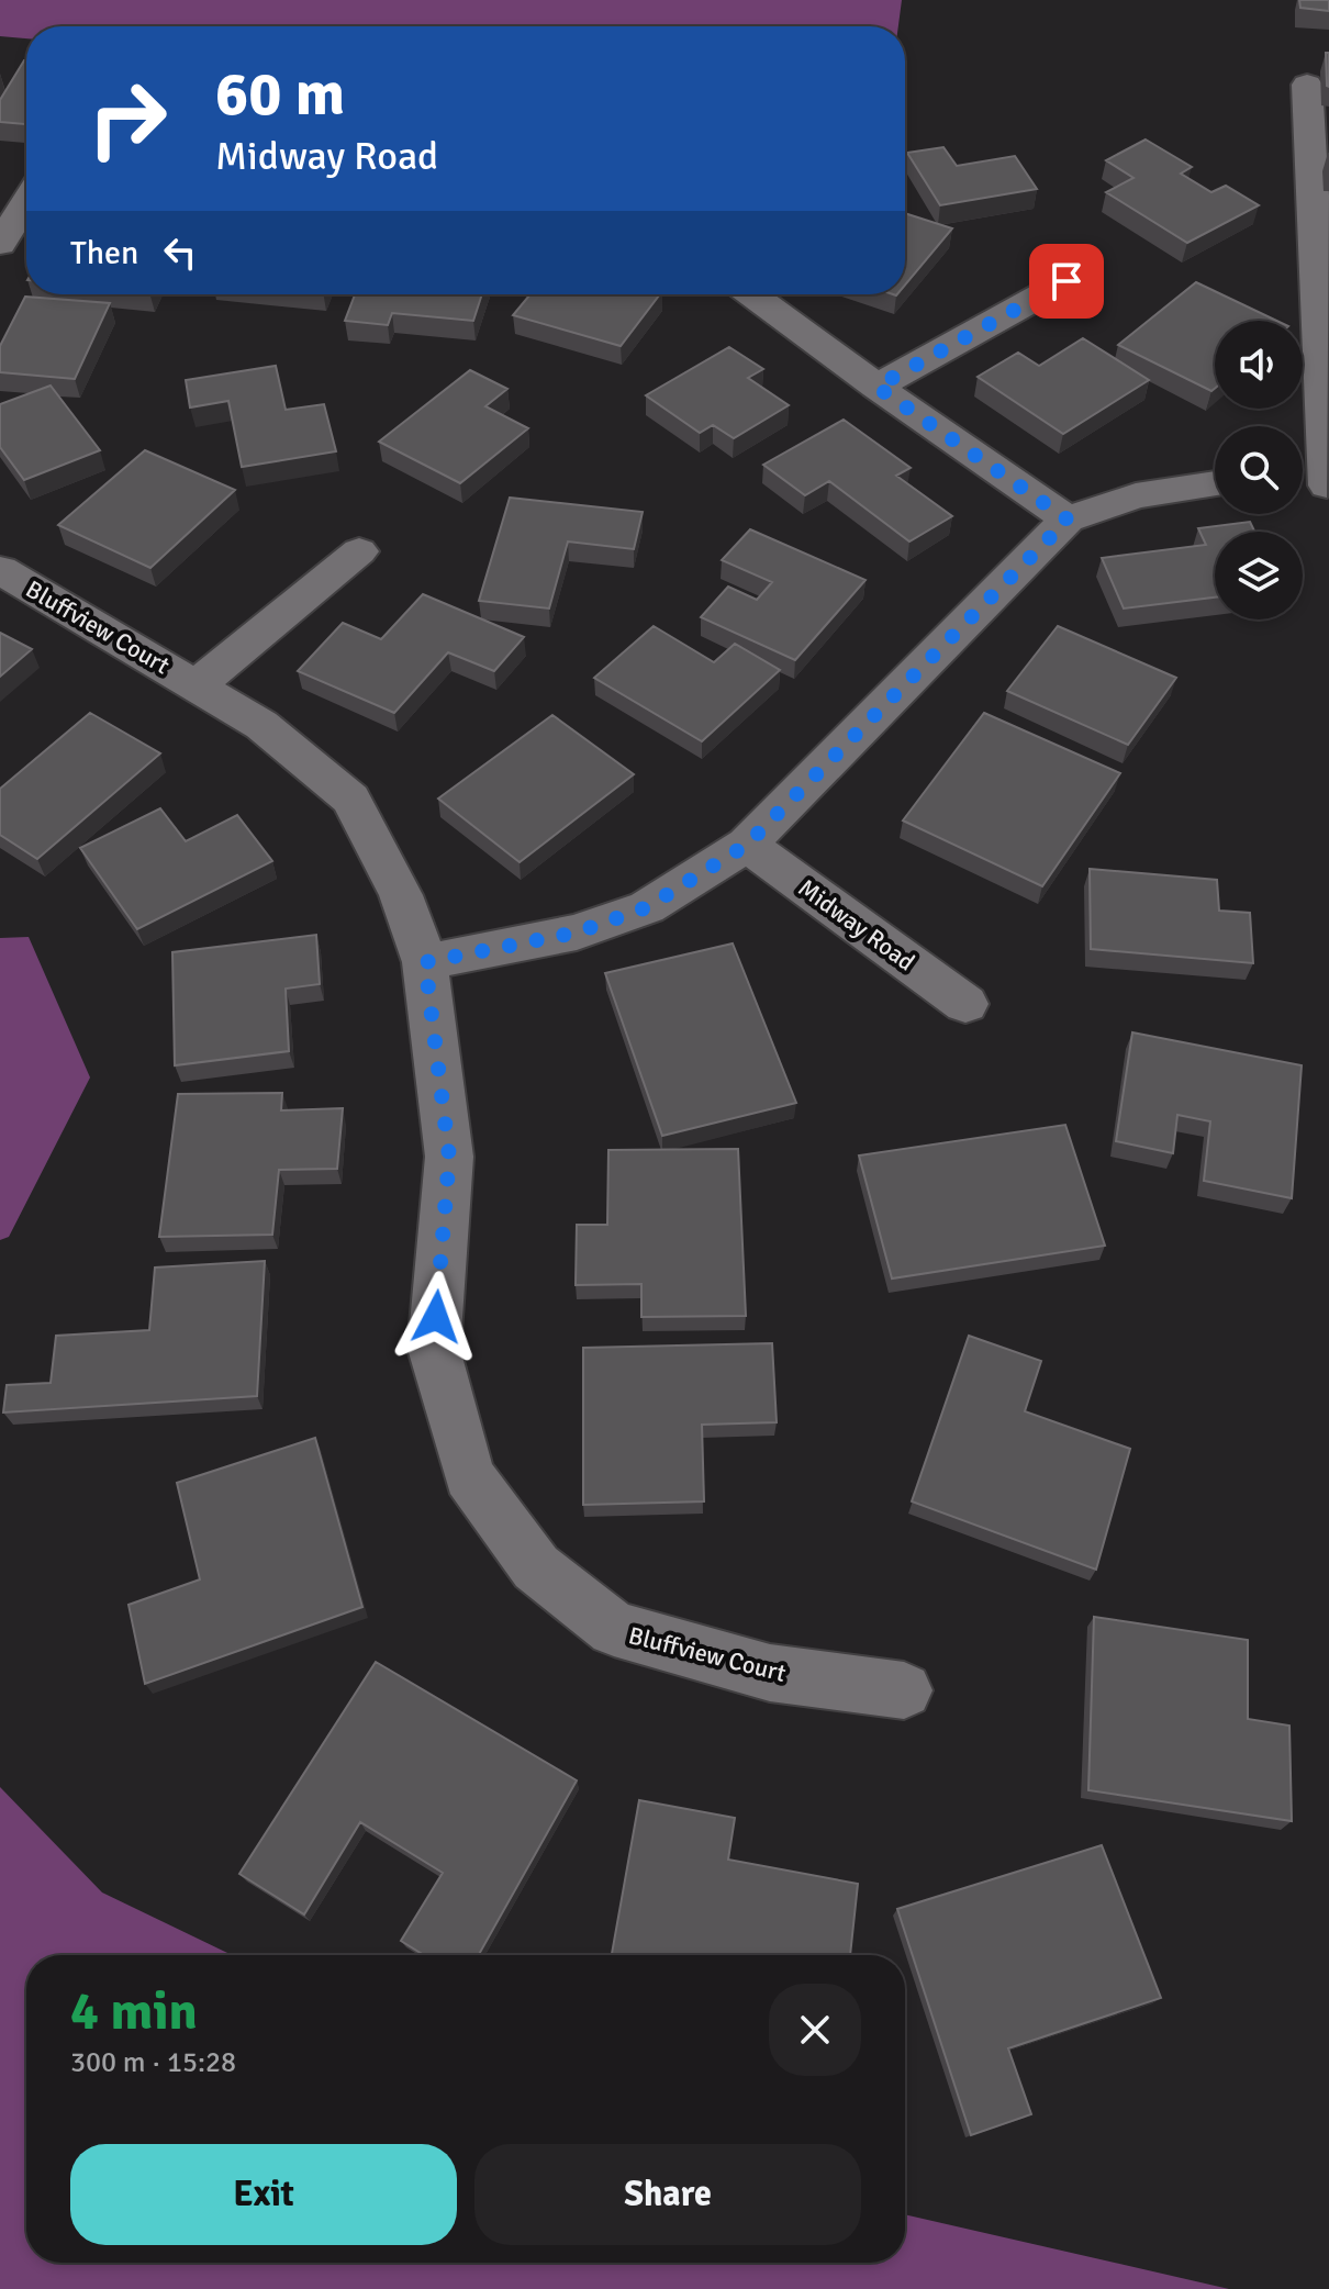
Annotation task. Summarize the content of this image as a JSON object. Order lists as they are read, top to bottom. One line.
{"streets":{"street":["Bluffview Court","Midway Road"]},"page":{"turn":["60 m","Midway Road"],"then":"Then","heading":["4 min","300 m · 15:28"],"buttons":["Exit","Share"]}}
